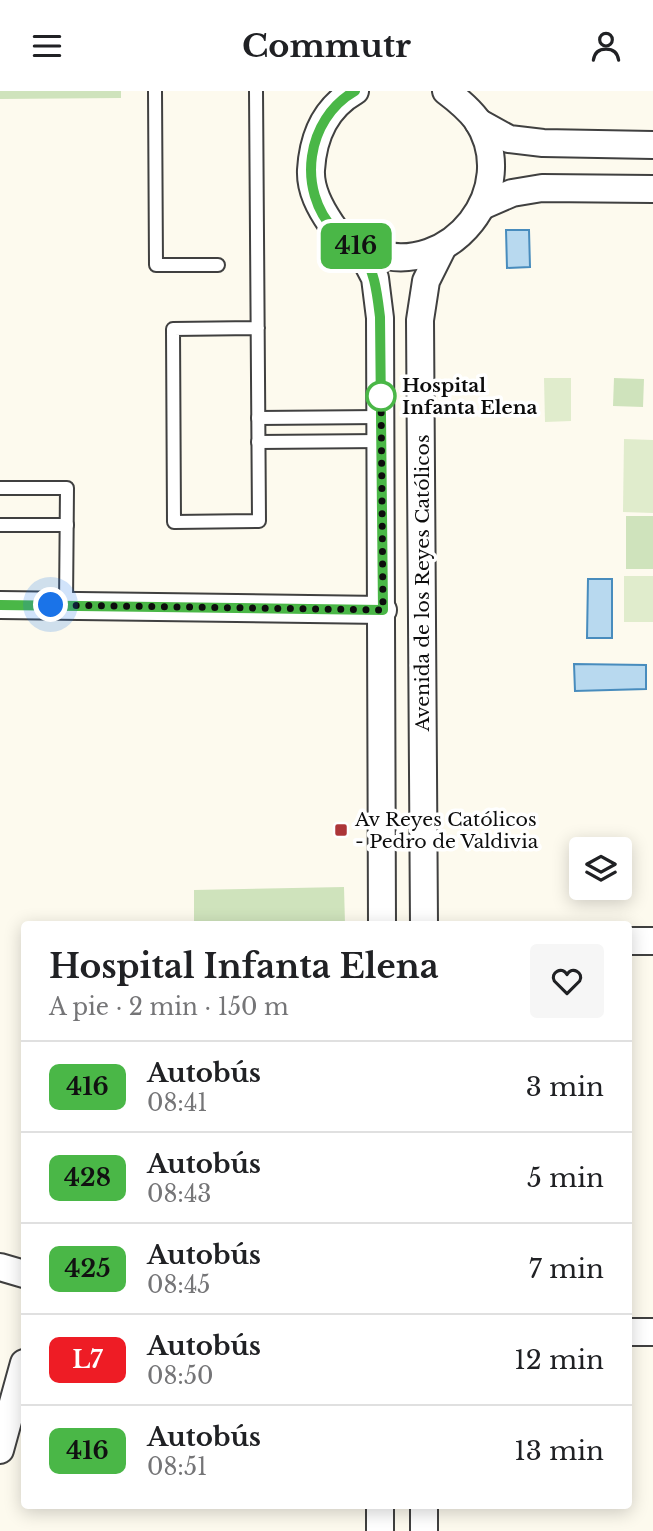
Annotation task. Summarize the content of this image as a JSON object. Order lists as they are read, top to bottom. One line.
{"streets":{"street":["Avenida de los Reyes Católicos"]},"places":{"other":["Hospital Infanta Elena"],"transit":["Av Reyes Católicos - Pedro de Valdivia"]},"lines":["bus line 416"],"page":{"header":"Commutr","on_map":"416","heading":["Hospital Infanta Elena","A pie · 2 min · 150 m"],"list":[{"mark":"416","name":"Autobús","note":"08:41","value":"3 min"},{"mark":"428","name":"Autobús","note":"08:43","value":"5 min"},{"mark":"425","name":"Autobús","note":"08:45","value":"7 min"},{"mark":"L7","name":"Autobús","note":"08:50","value":"12 min"},{"mark":"416","name":"Autobús","note":"08:51","value":"13 min"}]}}
